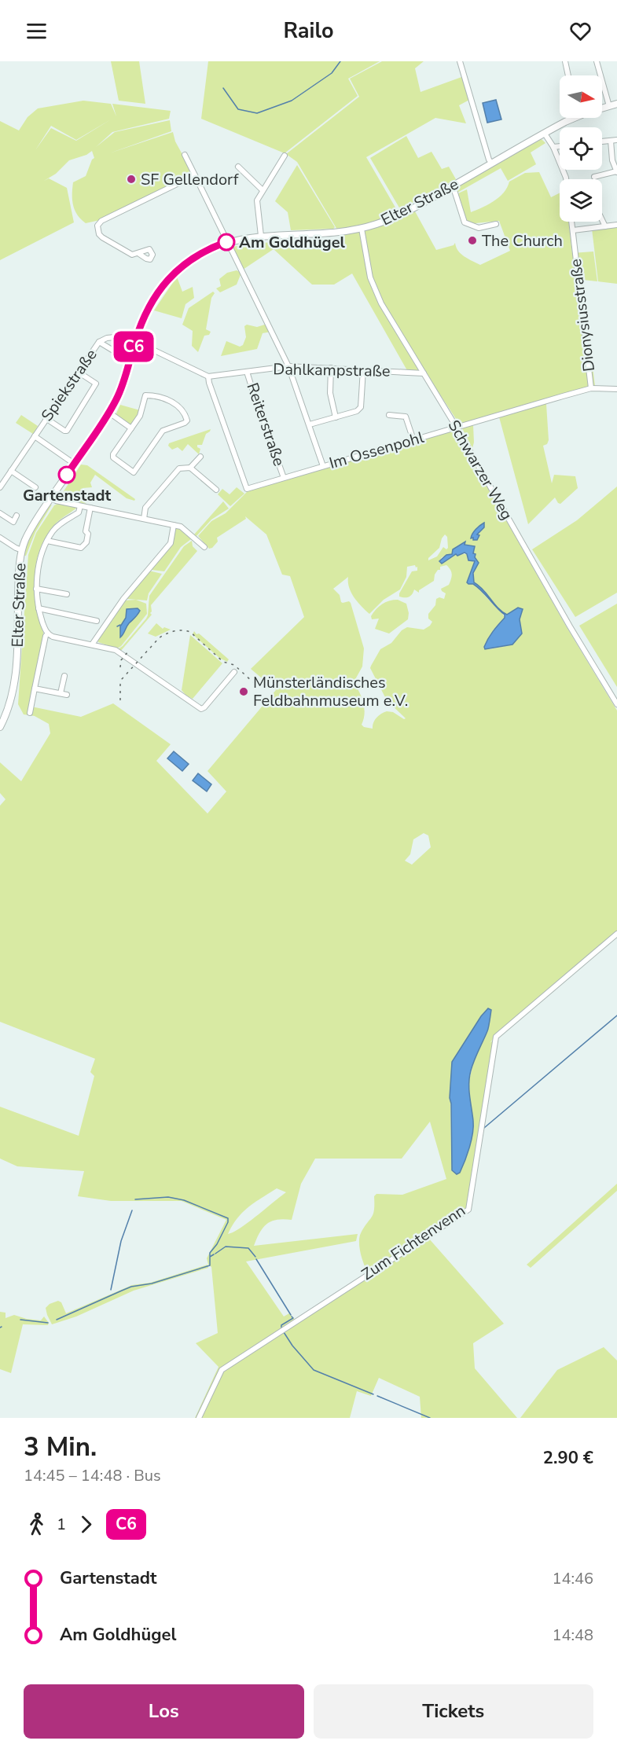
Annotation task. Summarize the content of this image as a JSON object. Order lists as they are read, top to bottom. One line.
{"streets":{"main road":["Elter Straße"],"street":["Dionysiusstraße","Dahlkampstraße","Spiekstraße","Reiterstraße","Im Ossenpohl","Schwarzer Weg","Zum Fichtenvenn"]},"crossings":[["Elter Straße","Spiekstraße"],["Elter Straße","Schwarzer Weg"],["Dionysiusstraße","Im Ossenpohl"],["Dahlkampstraße","Reiterstraße"],["Dahlkampstraße","Im Ossenpohl"],["Dahlkampstraße","Schwarzer Weg"],["Reiterstraße","Im Ossenpohl"],["Im Ossenpohl","Schwarzer Weg"]],"places":["SF Gellendorf","The Church","Am Goldhügel","Gartenstadt","Münsterländisches Feldbahnmuseum e.V."],"lines":["bus line C6"],"north":"right","page":{"header":"Railo","on_map":"C6","heading":["3 Min.","14:45 – 14:48 · Bus","2.90 €"],"legs":["1","C6"],"list":[{"name":"Gartenstadt","value":"14:46"},{"name":"Am Goldhügel","value":"14:48"}],"buttons":["Los","Tickets"]}}
